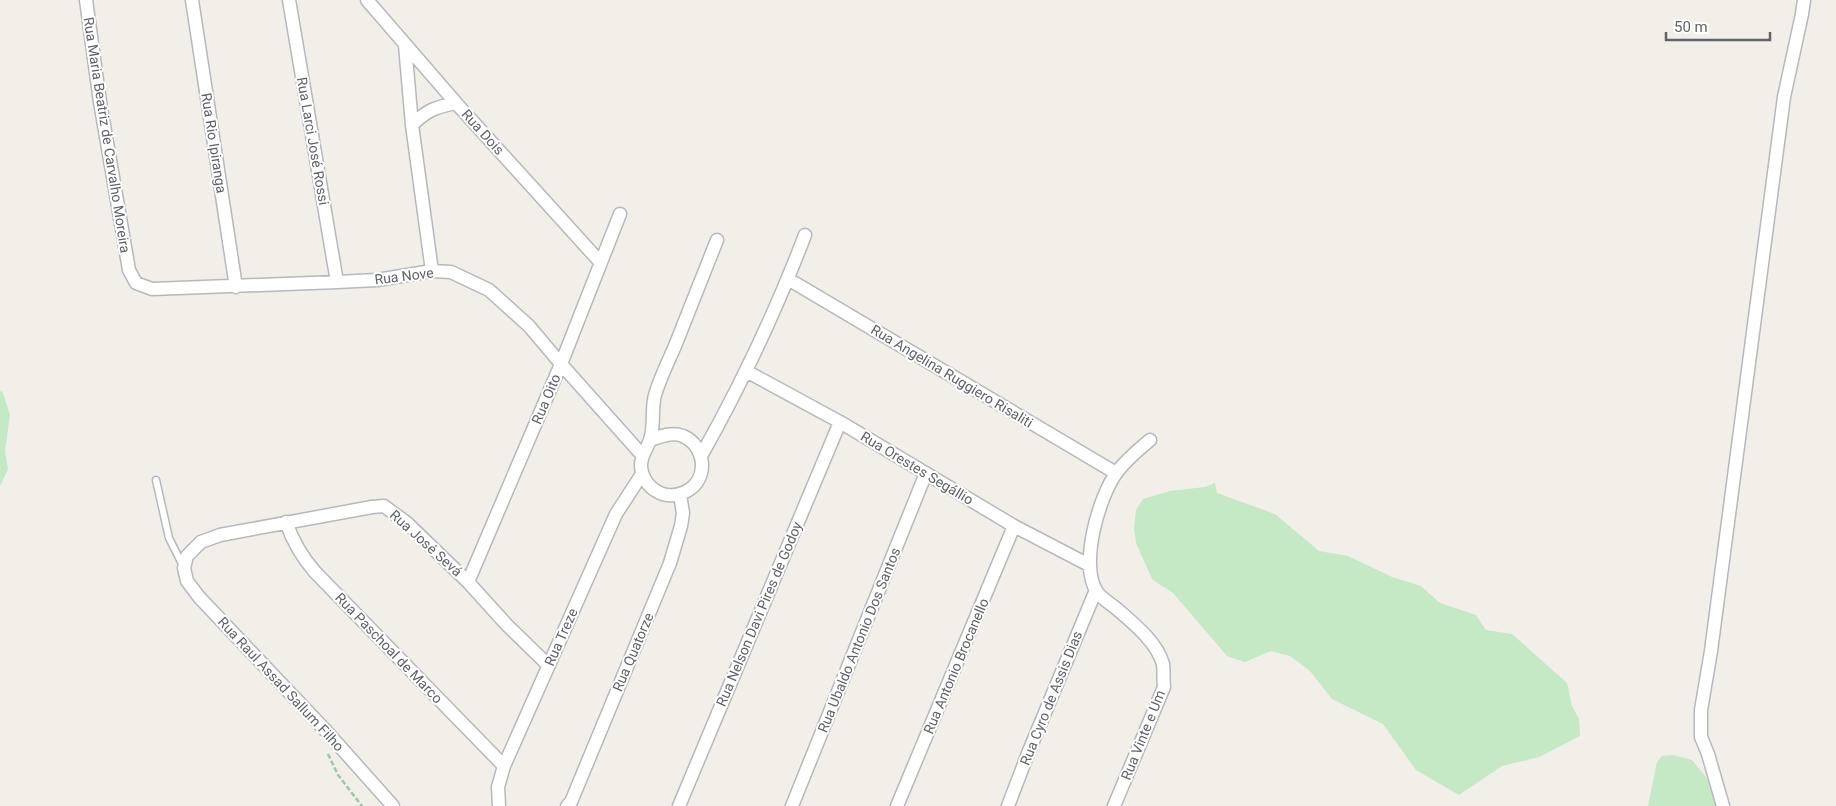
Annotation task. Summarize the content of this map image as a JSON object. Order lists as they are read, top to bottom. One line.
{"streets":{"street":["Rua Dois","Rua Maria Beatriz de Carvalho Moreira","Rua Larci José Rossi","Rua Rio Ipiranga","Rua Nove","Rua Angelina Ruggiero Risaliti","Rua Oito","Rua Orestes Segállio","Rua José Sevá","Rua Nelson Davi Pires de Godoy","Rua Treze","Rua Ubaldo Antonio Dos Santos","Rua Paschoal de Marco","Rua Quatorze","Rua Antonio Brocanello","Rua Raul Assad Sallum Filho","Rua Cyro de Assis Dias","Rua Vinte e Um"]},"crossings":[["Rua Dois","Rua Oito"],["Rua Maria Beatriz de Carvalho Moreira","Rua Nove"],["Rua Larci José Rossi","Rua Nove"],["Rua Rio Ipiranga","Rua Nove"],["Rua Nove","Rua Oito"],["Rua Nove","Rua Treze"],["Rua Nove","Rua Quatorze"],["Rua Oito","Rua José Sevá"],["Rua Orestes Segállio","Rua Nelson Davi Pires de Godoy"],["Rua Orestes Segállio","Rua Ubaldo Antonio Dos Santos"],["Rua Orestes Segállio","Rua Antonio Brocanello"],["Rua José Sevá","Rua Treze"],["Rua José Sevá","Rua Paschoal de Marco"],["Rua José Sevá","Rua Raul Assad Sallum Filho"],["Rua Treze","Rua Paschoal de Marco"],["Rua Treze","Rua Quatorze"],["Rua Cyro de Assis Dias","Rua Vinte e Um"]],"scale_bar":"50 m"}
